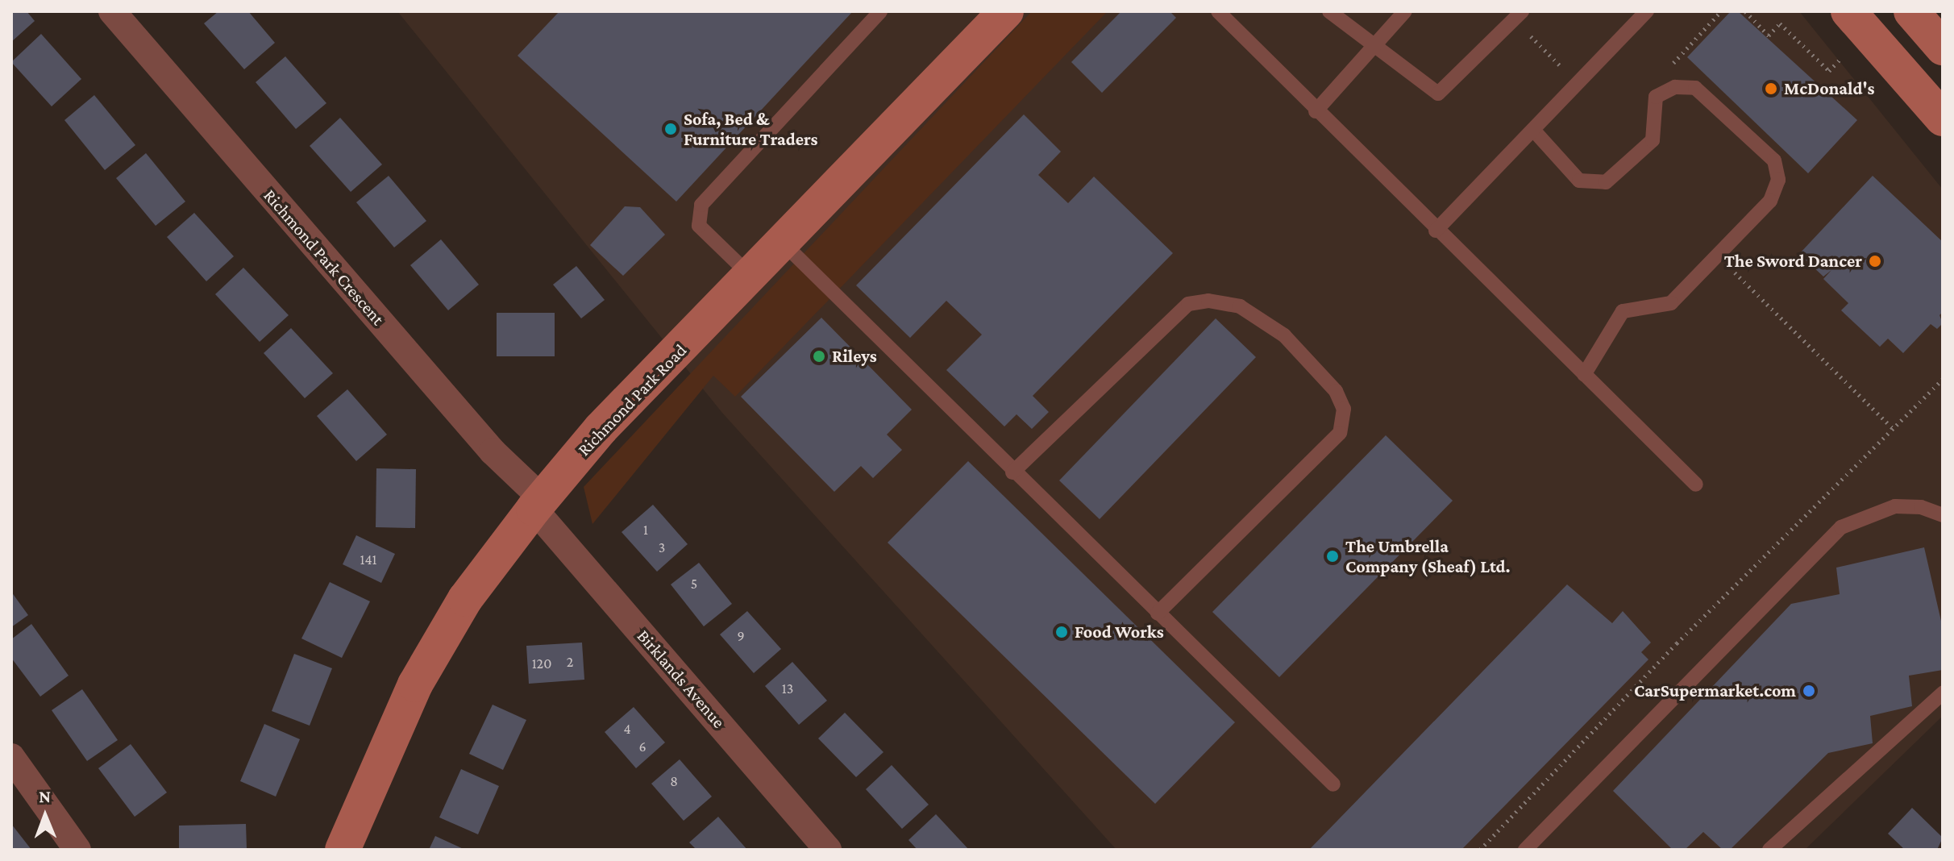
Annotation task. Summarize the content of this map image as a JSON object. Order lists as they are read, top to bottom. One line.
{"streets":{"street":["Richmond Park Crescent","Richmond Park Road","Birklands Avenue"]},"crossings":[["Richmond Park Crescent","Richmond Park Road"],["Richmond Park Crescent","Birklands Avenue"],["Richmond Park Road","Birklands Avenue"]],"places":["McDonald's","Sofa, Bed & Furniture Traders","The Sword Dancer","Rileys","The Umbrella Company (Sheaf) Ltd.","Food Works","CarSupermarket.com"],"house_numbers":["1","3","141","5","9","2","120","13","4","6","8"],"north":"top"}
